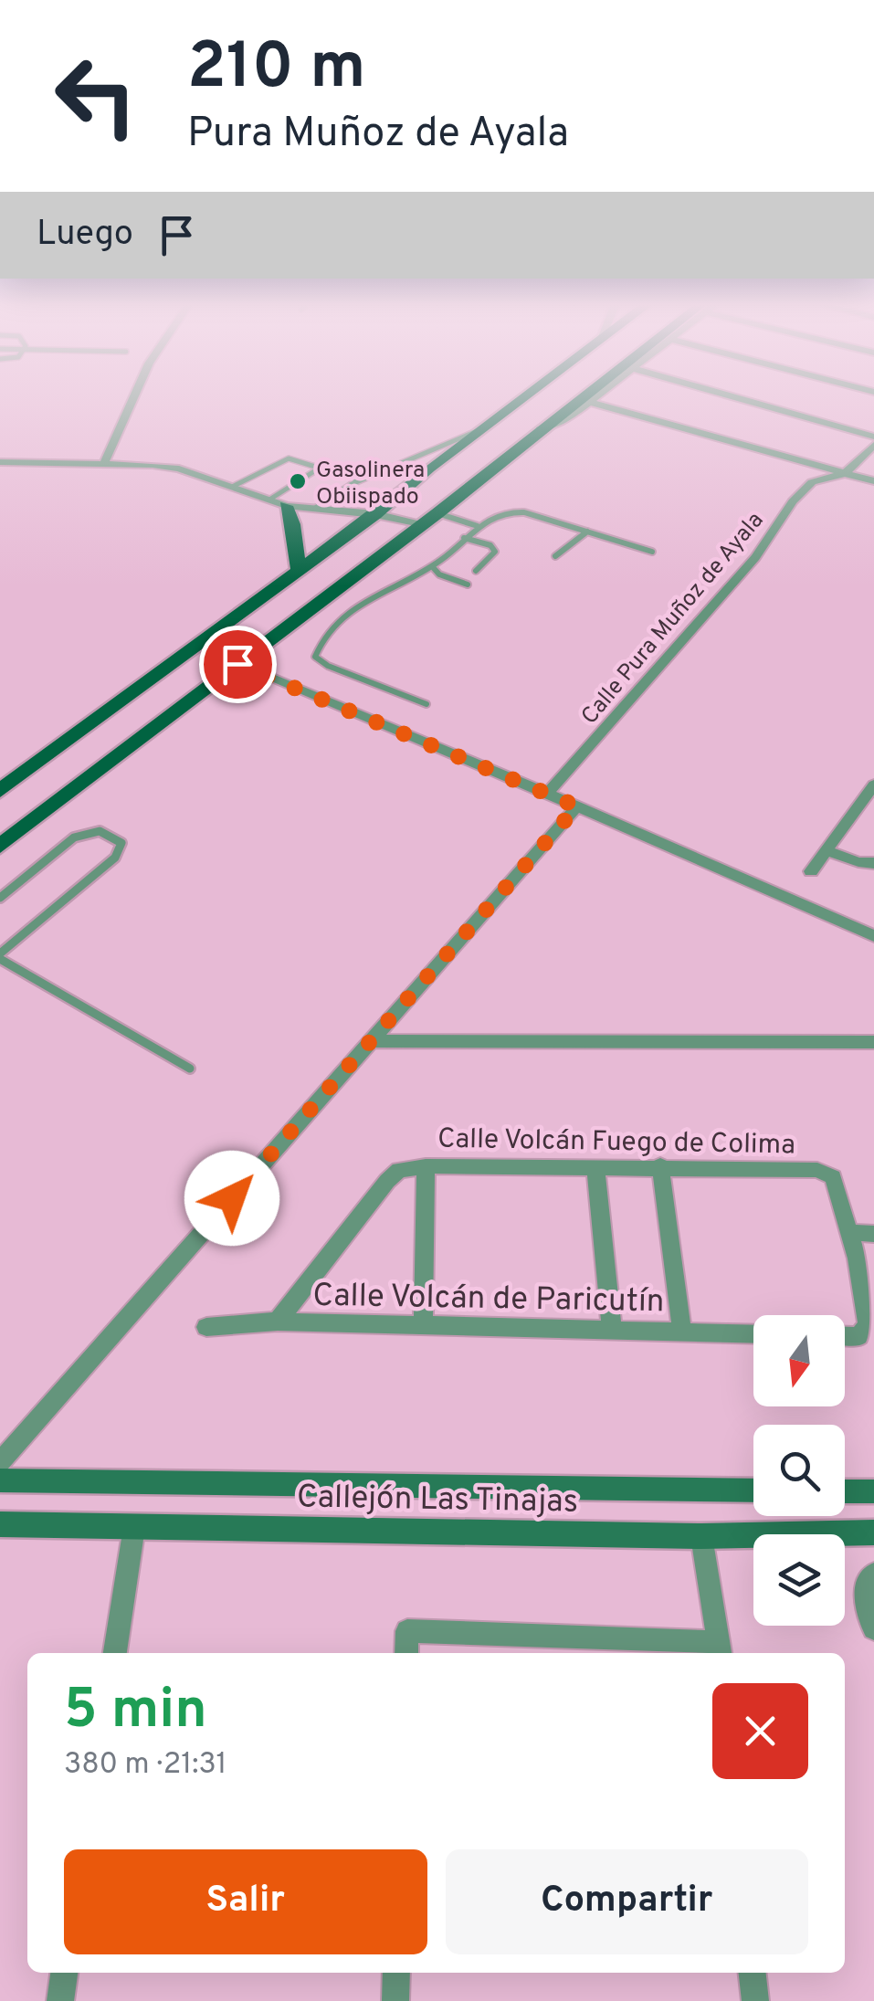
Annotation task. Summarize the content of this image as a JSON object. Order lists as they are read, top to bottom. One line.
{"streets":{"main road":["Callejón Las Tinajas"],"street":["Calle Pura Muñoz de Ayala","Calle Volcán Fuego de Colima","Calle Volcán de Paricutín"]},"crossings":[["Calle Volcán Fuego de Colima","Calle Volcán de Paricutín"]],"places":["Gasolinera Obiispado"],"north":"bottom","page":{"turn":["210 m","Pura Muñoz de Ayala"],"then":"Luego","heading":["5 min","380 m · 21:31"],"buttons":["Salir","Compartir"]}}
